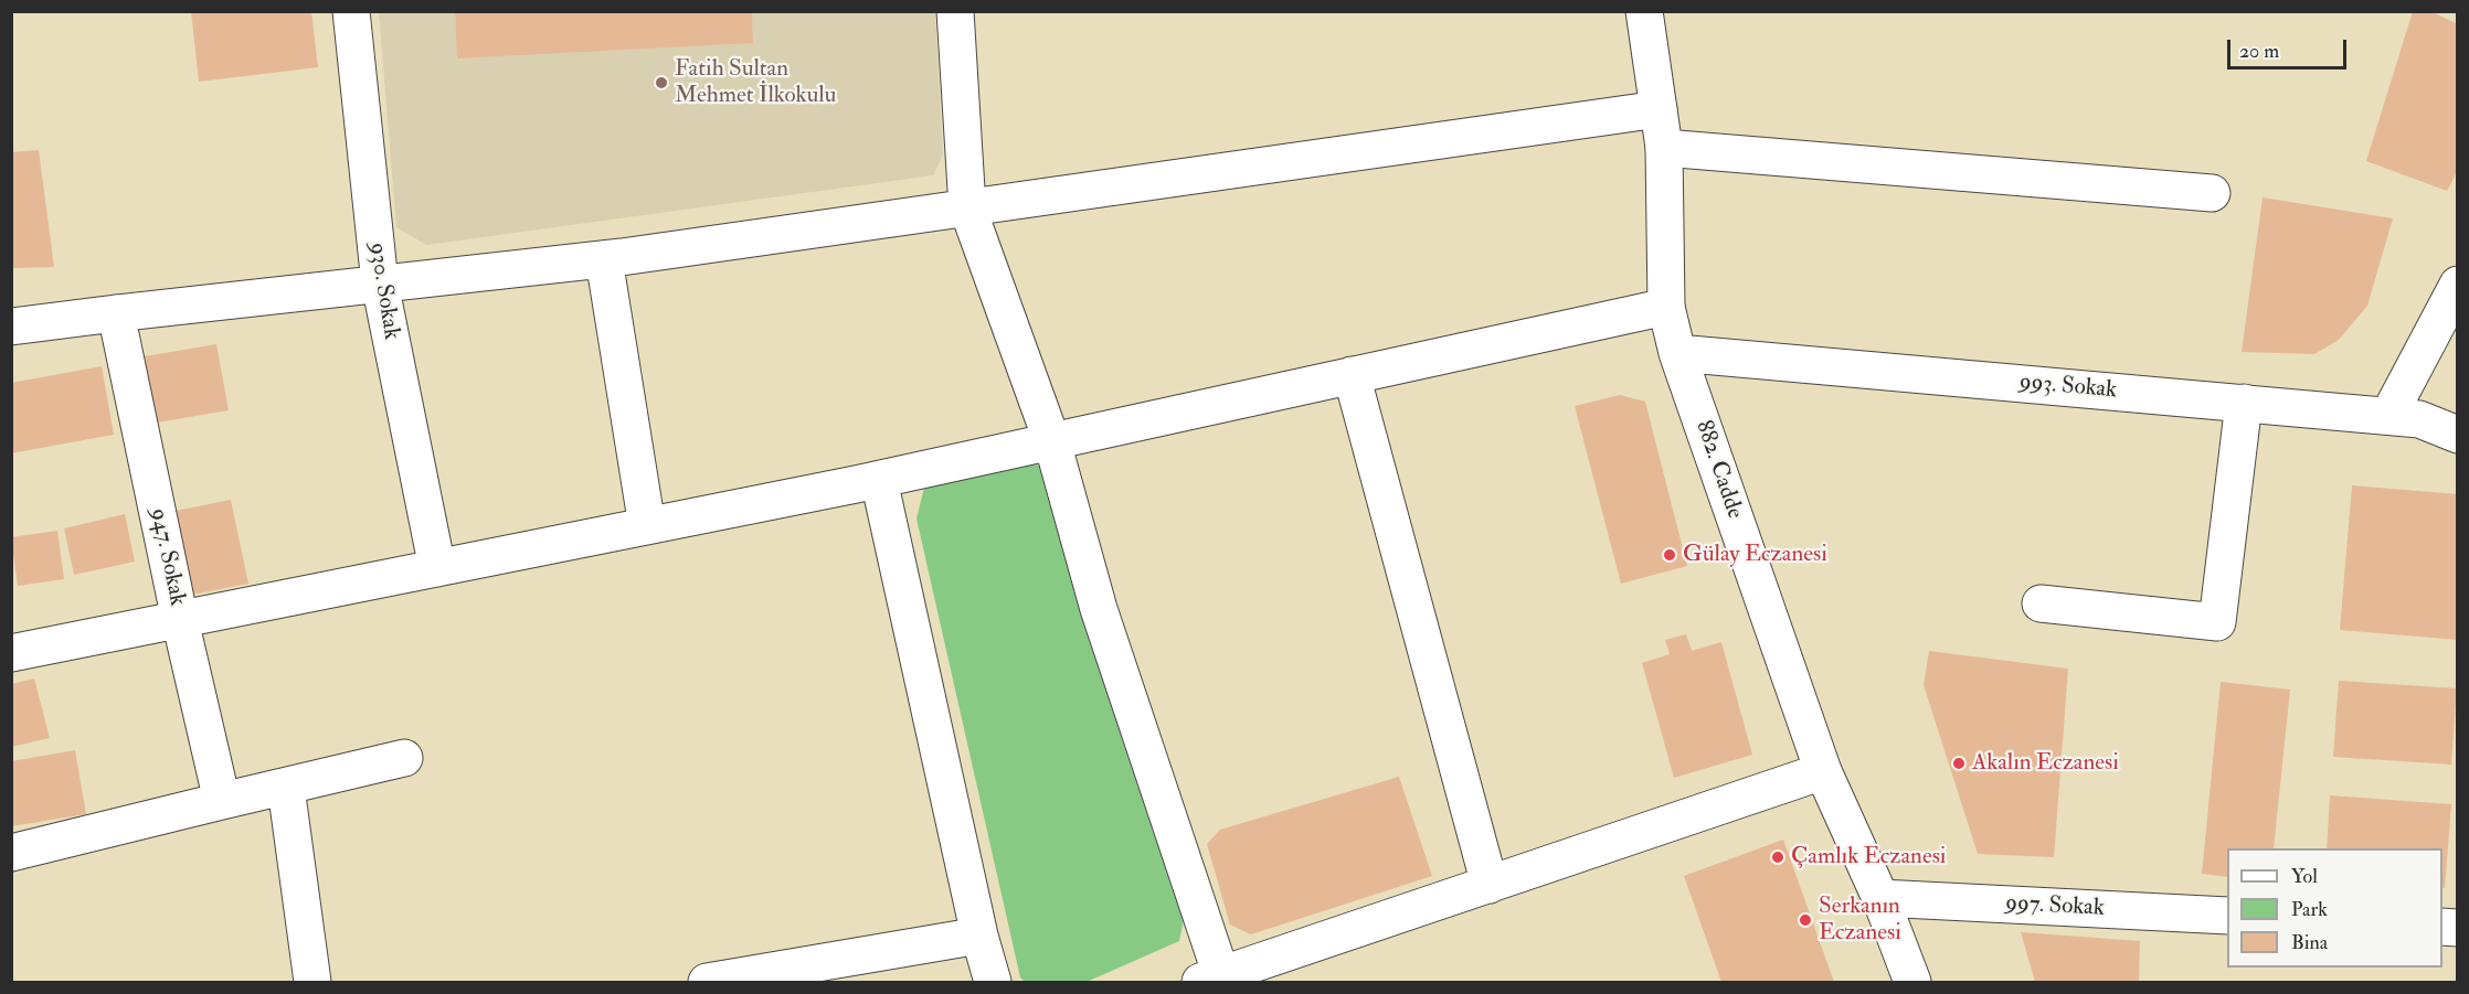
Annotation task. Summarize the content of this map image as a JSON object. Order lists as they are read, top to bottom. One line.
{"streets":{"street":["930. Sokak","993. Sokak","882. Cadde","947. Sokak","997. Sokak"]},"crossings":[["993. Sokak","882. Cadde"],["882. Cadde","997. Sokak"]],"places":["Fatih Sultan Mehmet İlkokulu","Gülay Eczanesi","Akalın Eczanesi","Çamlık Eczanesi","Serkanın Eczanesi"],"legend":["Yol","Park","Bina"],"scale_bar":"20 m"}
